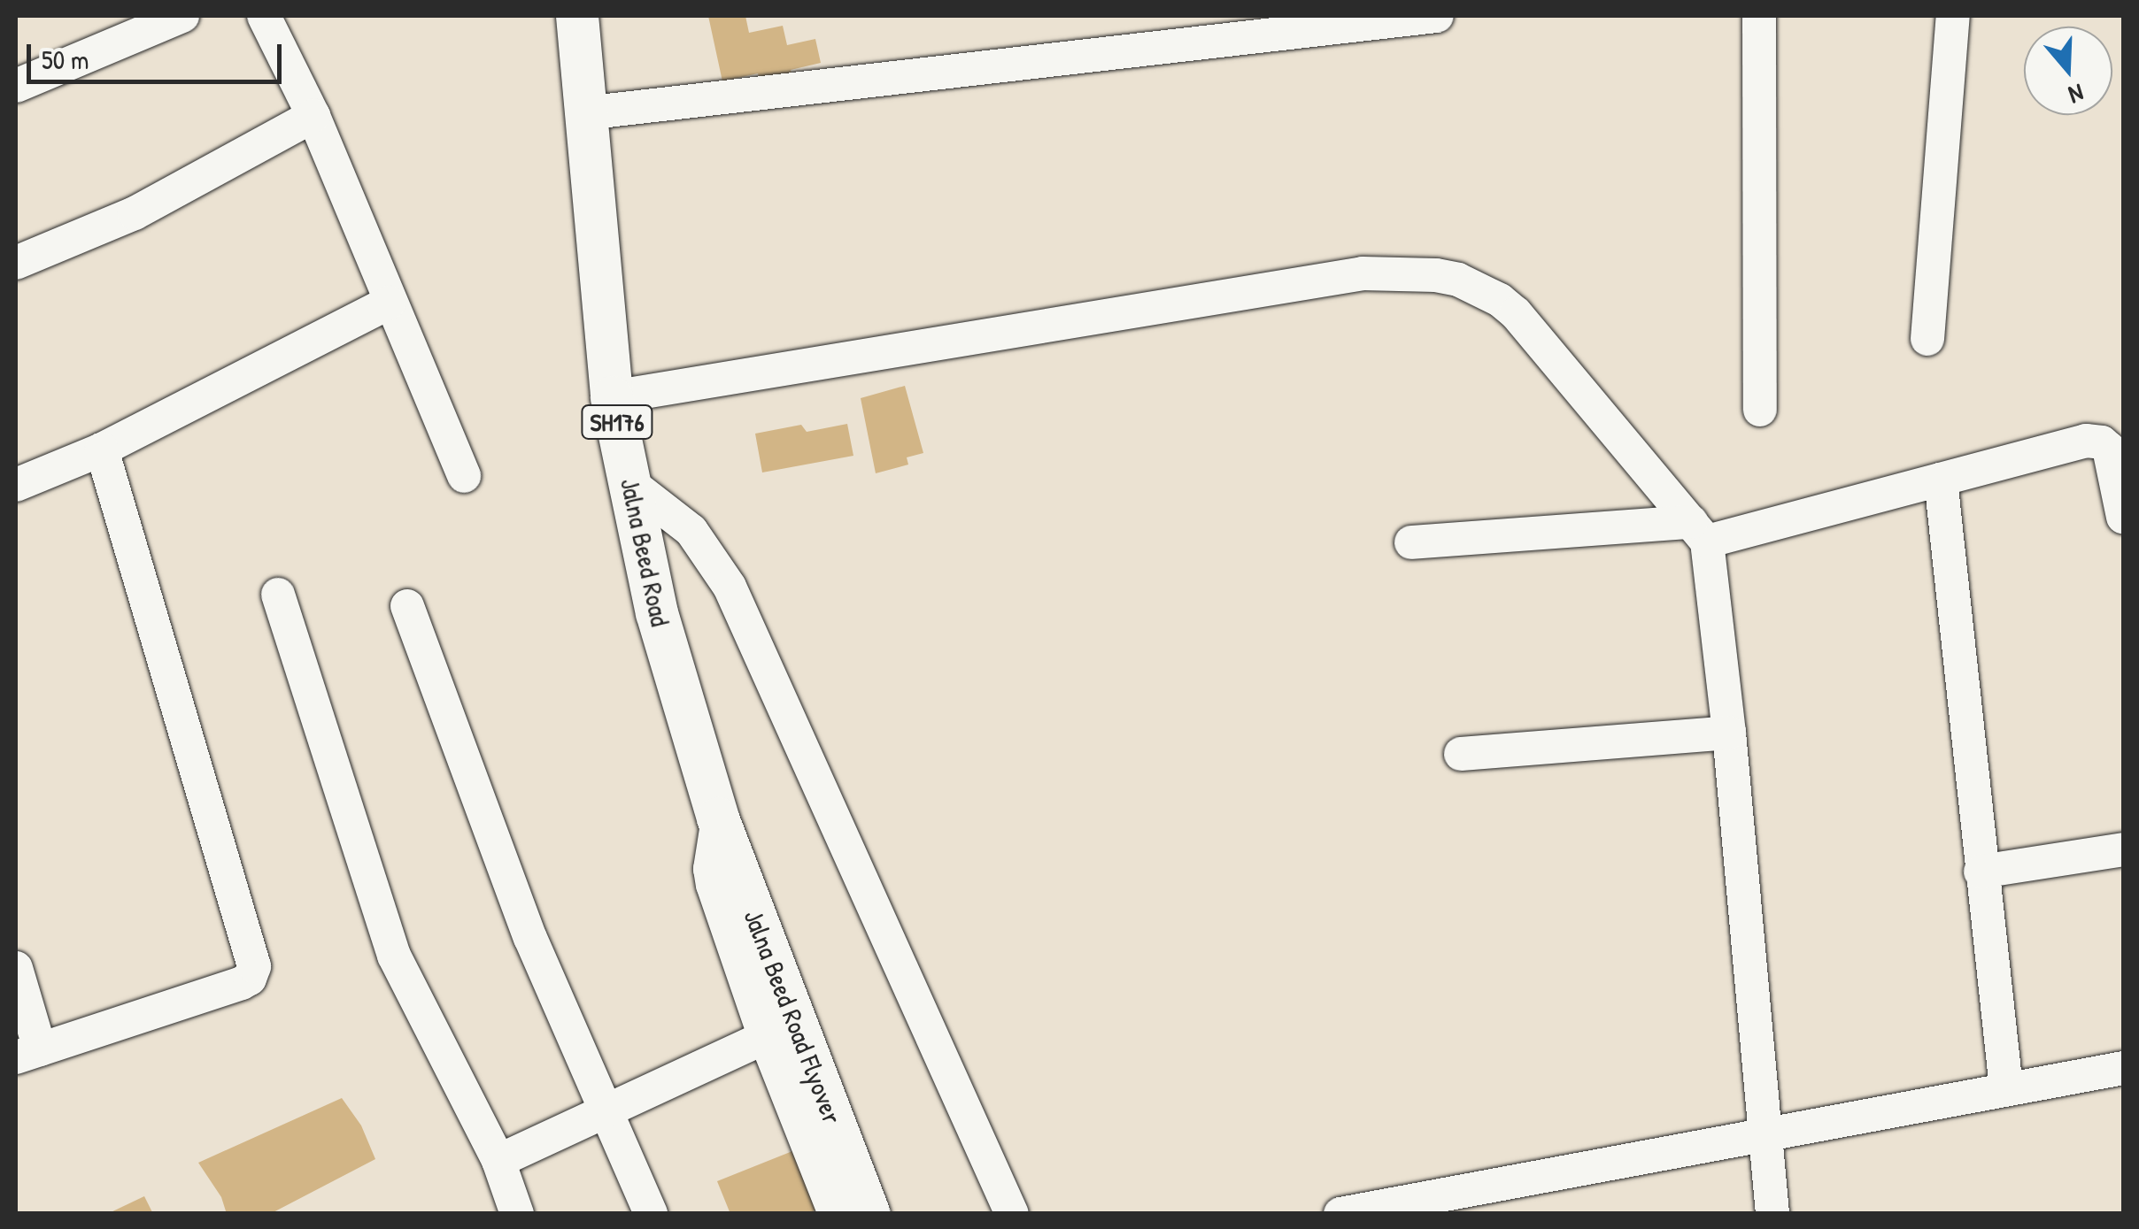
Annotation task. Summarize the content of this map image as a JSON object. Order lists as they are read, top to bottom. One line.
{"streets":{"main road":["SH176","Jalna Beed Road","Jalna Beed Road Flyover"]},"crossings":[["Jalna Beed Road","Jalna Beed Road Flyover"]],"scale_bar":"50 m","north":"bottom"}
